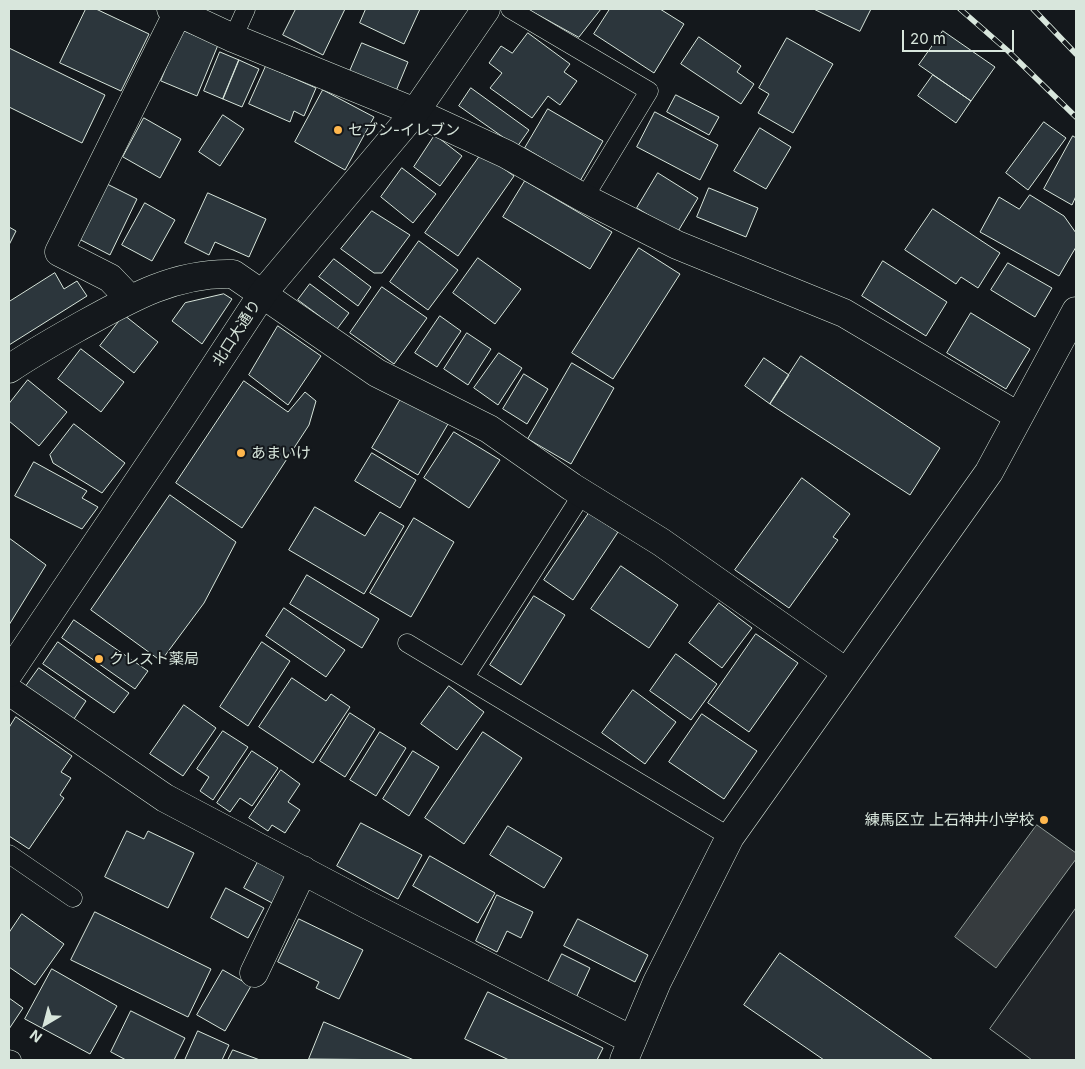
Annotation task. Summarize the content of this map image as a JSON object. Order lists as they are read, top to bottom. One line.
{"streets":{"street":["北口大通り"]},"places":["セブン-イレブン","あまいけ","クレスト薬局","練馬区立 上石神井小学校"],"scale_bar":"20 m","north":"bottom left"}
